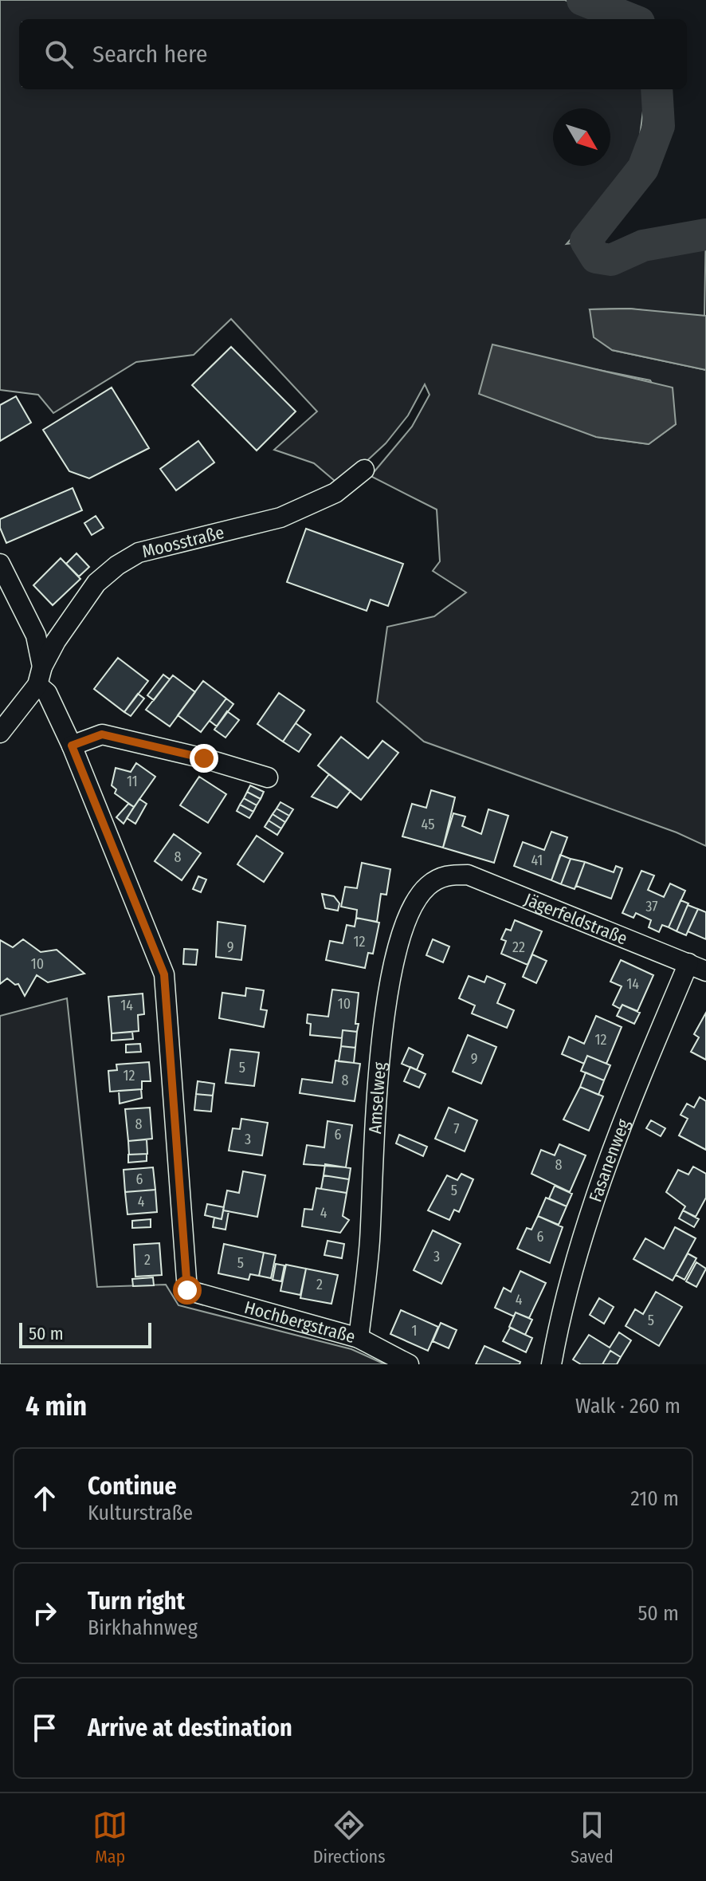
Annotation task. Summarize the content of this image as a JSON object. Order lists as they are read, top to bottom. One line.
{"streets":{"street":["Moosstraße","Jägerfeldstraße","Amselweg","Fasanenweg","Hochbergstraße"]},"crossings":[["Jägerfeldstraße","Amselweg"],["Jägerfeldstraße","Fasanenweg"],["Amselweg","Hochbergstraße"]],"house_numbers":["11","45","8","41","37","12","9","22","10","14","10","14","12","9","5","12","8","8","7","6","3","8","6","5","4","4","6","3","2","5","2","4","5","1"],"scale_bar":"50 m","north":"bottom right","page":{"search":"Search here","scale":"50 m","heading":["4 min","Walk · 260 m"],"list":[["Continue","Kulturstraße","210 m"],["Turn right","Birkhahnweg","50 m"],"Arrive at destination"],"nav":["Map","Directions","Saved"]}}
